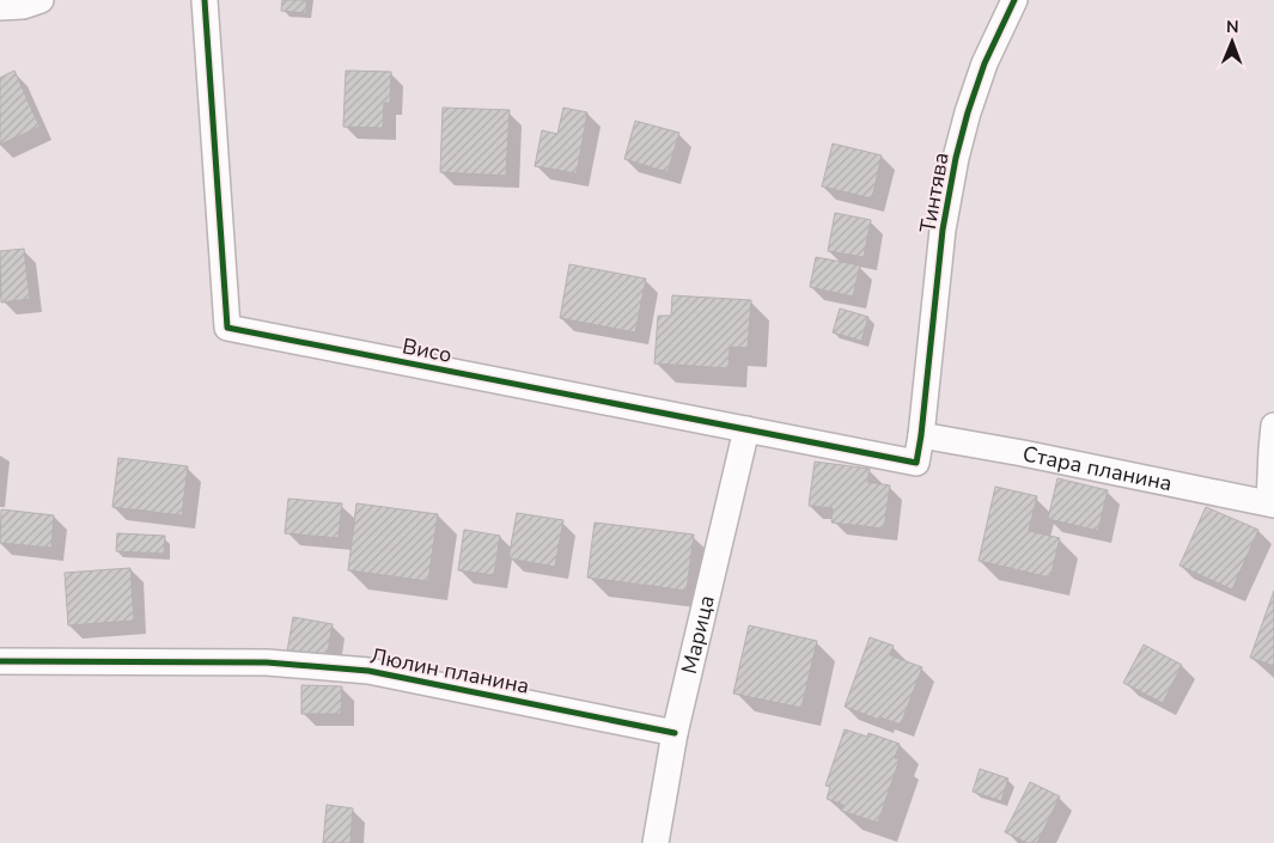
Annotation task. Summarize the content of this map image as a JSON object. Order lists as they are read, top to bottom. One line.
{"streets":{"street":["Тинтява","Висо","Стара планина","Марица","Люлин планина"]},"crossings":[["Тинтява","Висо"],["Тинтява","Стара планина"],["Висо","Стара планина"],["Висо","Марица"],["Марица","Люлин планина"]],"north":"top"}
